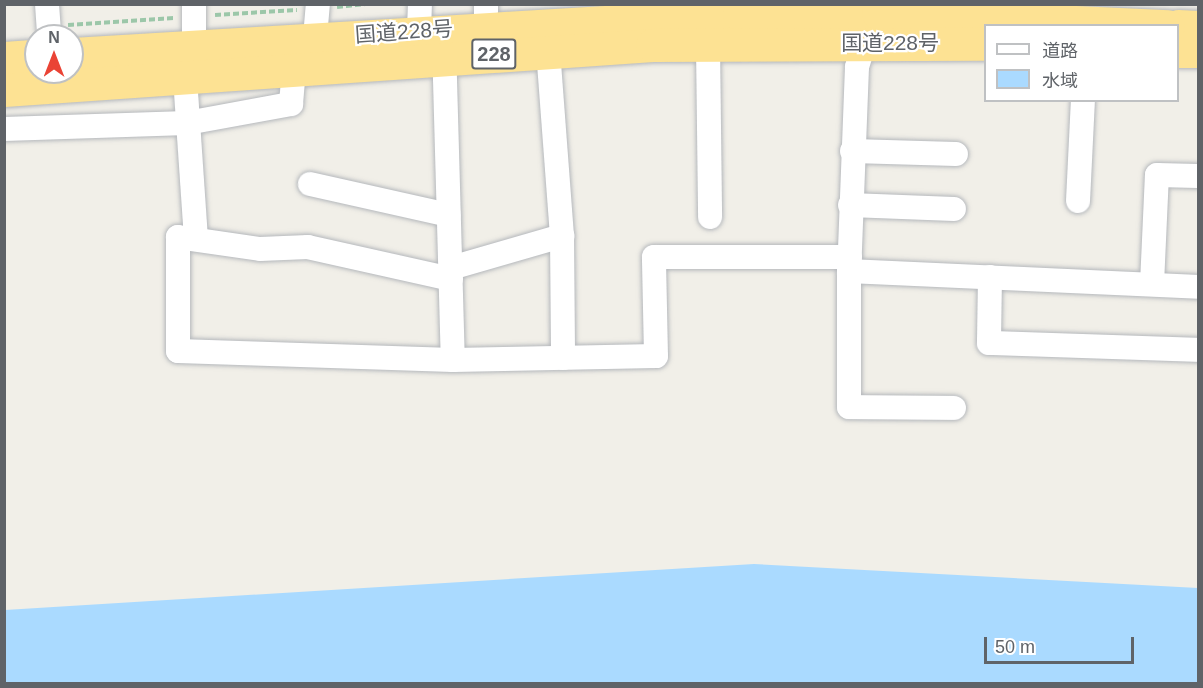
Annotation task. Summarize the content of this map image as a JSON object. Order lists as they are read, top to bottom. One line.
{"streets":{"highway":["国道228号","228"]},"legend":["道路","水域"],"scale_bar":"50 m","north":"top"}
